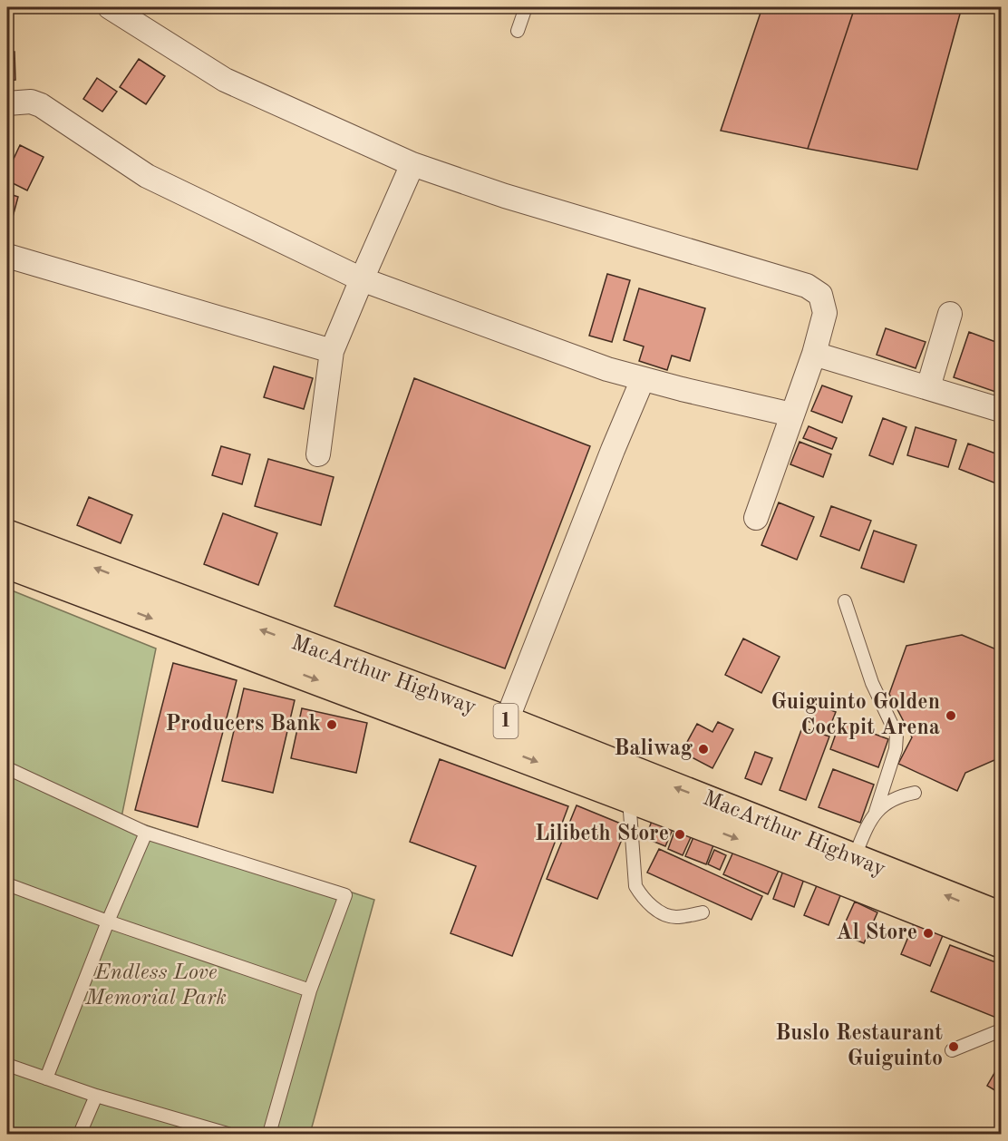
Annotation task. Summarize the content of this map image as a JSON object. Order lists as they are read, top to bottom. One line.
{"streets":{"highway":["MacArthur Highway","1"]},"parks":["Endless Love Memorial Park"],"places":["Guiguinto Golden Cockpit Arena","Producers Bank","Baliwag","Lilibeth Store","Al Store","Buslo Restaurant Guiguinto"]}
